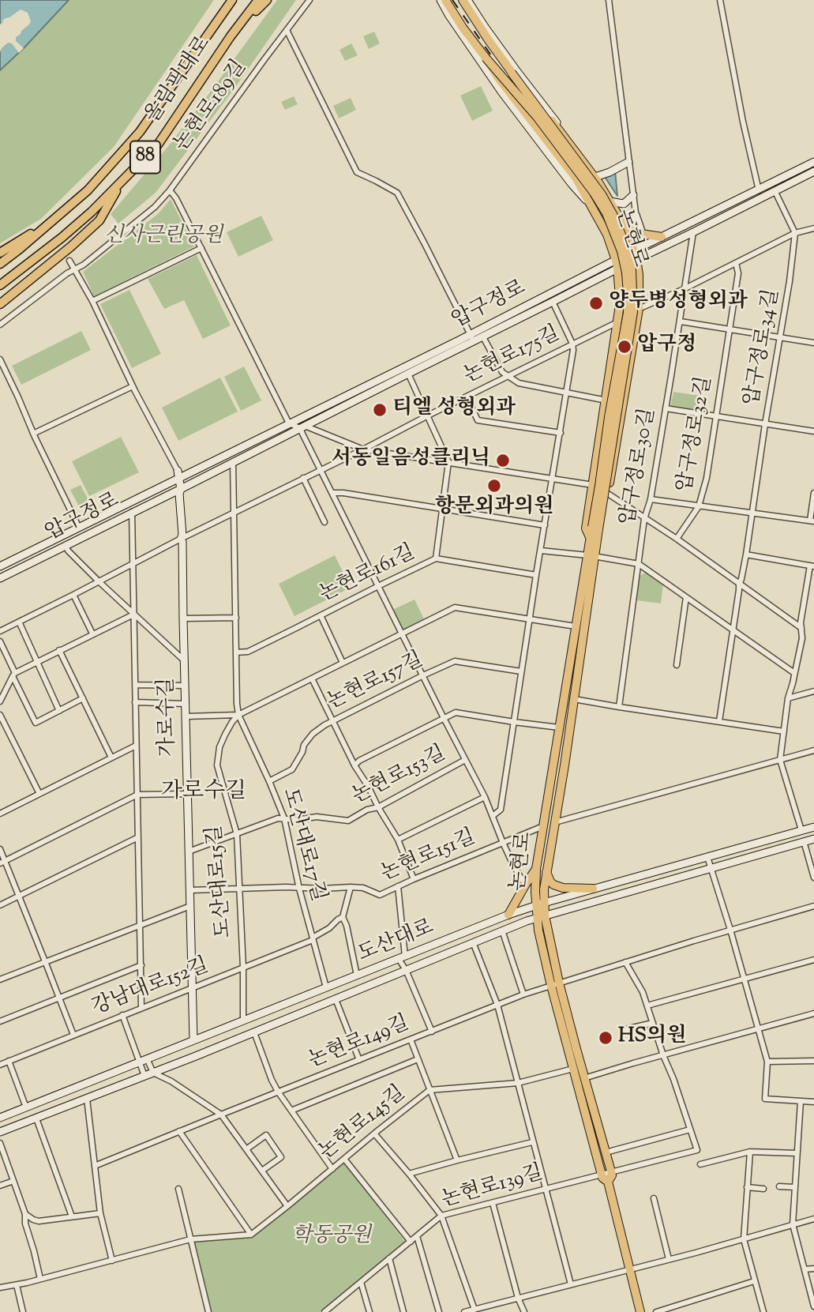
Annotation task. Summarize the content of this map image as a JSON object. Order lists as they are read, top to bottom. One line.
{"streets":{"highway":["올림픽대로","88"],"main road":["논현로","압구정로","가로수길","도산대로"],"street":["논현로189길","압구정로34길","논현로175길","압구정로32길","압구정로30길","논현로161길","논현로157길","논현로153길","도산대로17길","논현로151길","도산대로15길","강남대로152길","논현로149길","논현로145길","논현로139길"]},"crossings":[["논현로","압구정로"],["논현로","논현로175길"],["논현로","논현로151길"],["논현로","도산대로"],["논현로","논현로149길"],["논현로","논현로145길"],["논현로","논현로139길"],["압구정로","압구정로30길"],["압구정로","가로수길"],["논현로175길","가로수길"],["논현로157길","도산대로17길"],["가로수길","논현로153길"],["가로수길","논현로151길"],["가로수길","도산대로"],["가로수길","강남대로152길"],["논현로153길","도산대로17길"],["논현로153길","도산대로15길"],["도산대로17길","논현로151길"],["도산대로17길","도산대로15길"],["도산대로17길","도산대로"],["도산대로17길","강남대로152길"],["논현로151길","도산대로15길"],["도산대로15길","도산대로"],["도산대로15길","강남대로152길"]],"districts":["가로수길"],"parks":["신사근린공원","학동공원"],"places":["양두병성형외과","압구정","티엘 성형외과","서동일음성클리닉","항문외과의원","HS의원"]}
